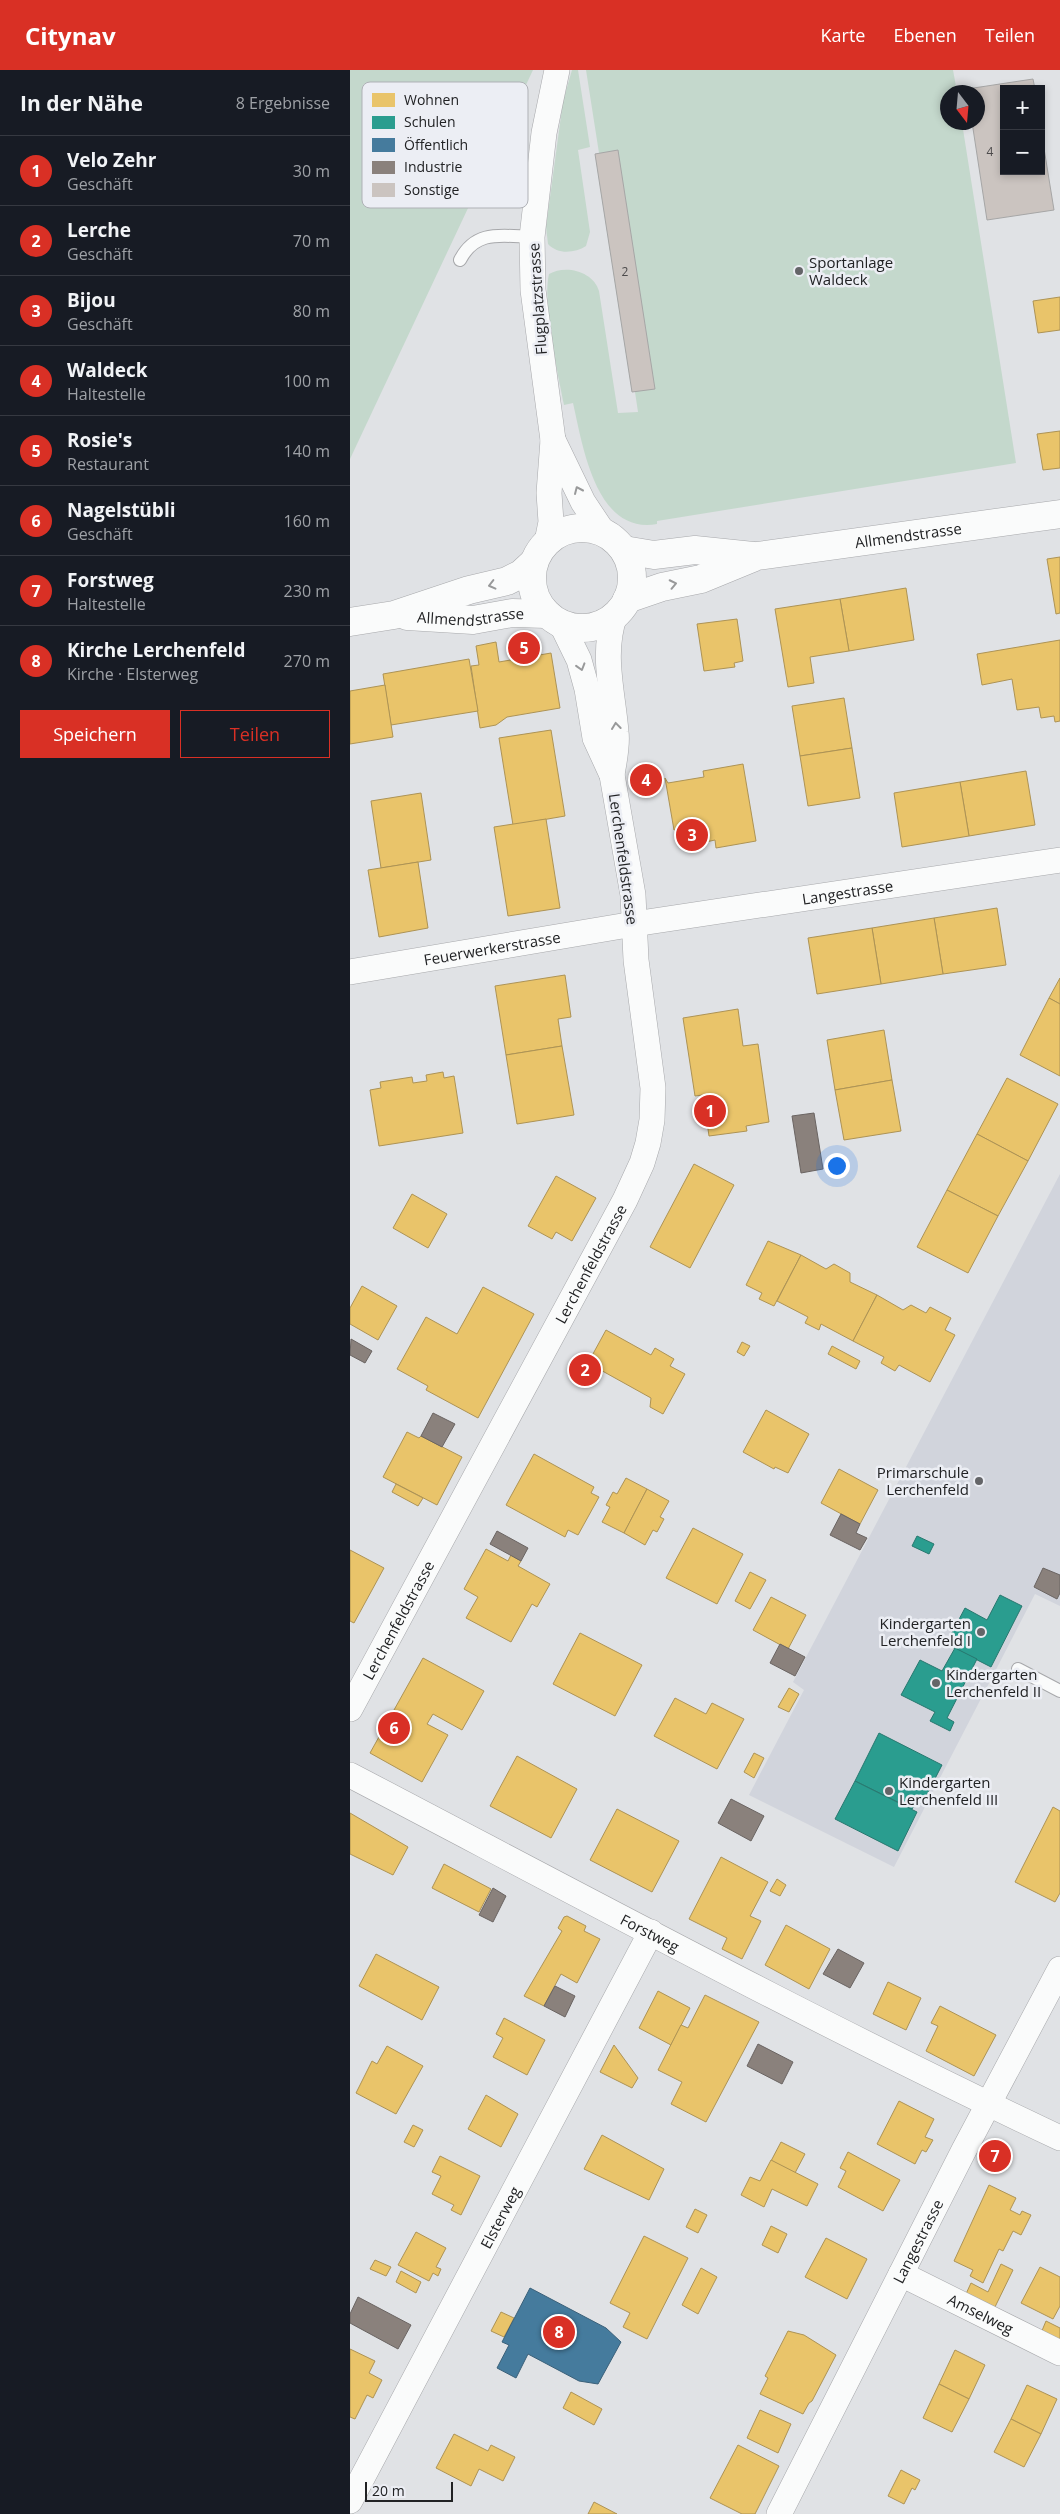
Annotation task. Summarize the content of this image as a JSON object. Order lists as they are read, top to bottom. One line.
{"streets":{"main road":["Allmendstrasse"],"street":["Flugplatzstrasse","Lerchenfeldstrasse","Langestrasse","Feuerwerkerstrasse","Forstweg","Elsterweg","Amselweg"]},"crossings":[["Flugplatzstrasse","Allmendstrasse"],["Flugplatzstrasse","Lerchenfeldstrasse"],["Allmendstrasse","Lerchenfeldstrasse"],["Lerchenfeldstrasse","Langestrasse"],["Lerchenfeldstrasse","Feuerwerkerstrasse"],["Langestrasse","Feuerwerkerstrasse"],["Langestrasse","Forstweg"],["Langestrasse","Amselweg"],["Forstweg","Elsterweg"]],"places":["Sportanlage Waldeck","Primarschule Lerchenfeld","Kindergarten Lerchenfeld I","Kindergarten Lerchenfeld II","Kindergarten Lerchenfeld III"],"house_numbers":["4","2"],"legend":["Wohnen","Schulen","Öffentlich","Industrie","Sonstige"],"scale_bar":"20 m","north":"bottom","page":{"header":"Citynav","nav":["Karte","Ebenen","Teilen"],"heading":["In der Nähe","8 Ergebnisse"],"map_buttons":["+","−"],"list":[{"mark":"1","name":"Velo Zehr","note":"Geschäft","value":"30 m"},{"mark":"2","name":"Lerche","note":"Geschäft","value":"70 m"},{"mark":"3","name":"Bijou","note":"Geschäft","value":"80 m"},{"mark":"4","name":"Waldeck","note":"Haltestelle","value":"100 m"},{"mark":"5","name":"Rosie's","note":"Restaurant","value":"140 m"},{"mark":"6","name":"Nagelstübli","note":"Geschäft","value":"160 m"},{"mark":"7","name":"Forstweg","note":"Haltestelle","value":"230 m"},{"mark":"8","name":"Kirche Lerchenfeld","note":"Kirche · Elsterweg","value":"270 m"}],"pins":["5","4","3","1","2","6","7","8"],"buttons":["Speichern","Teilen"],"scale":"20 m"}}
